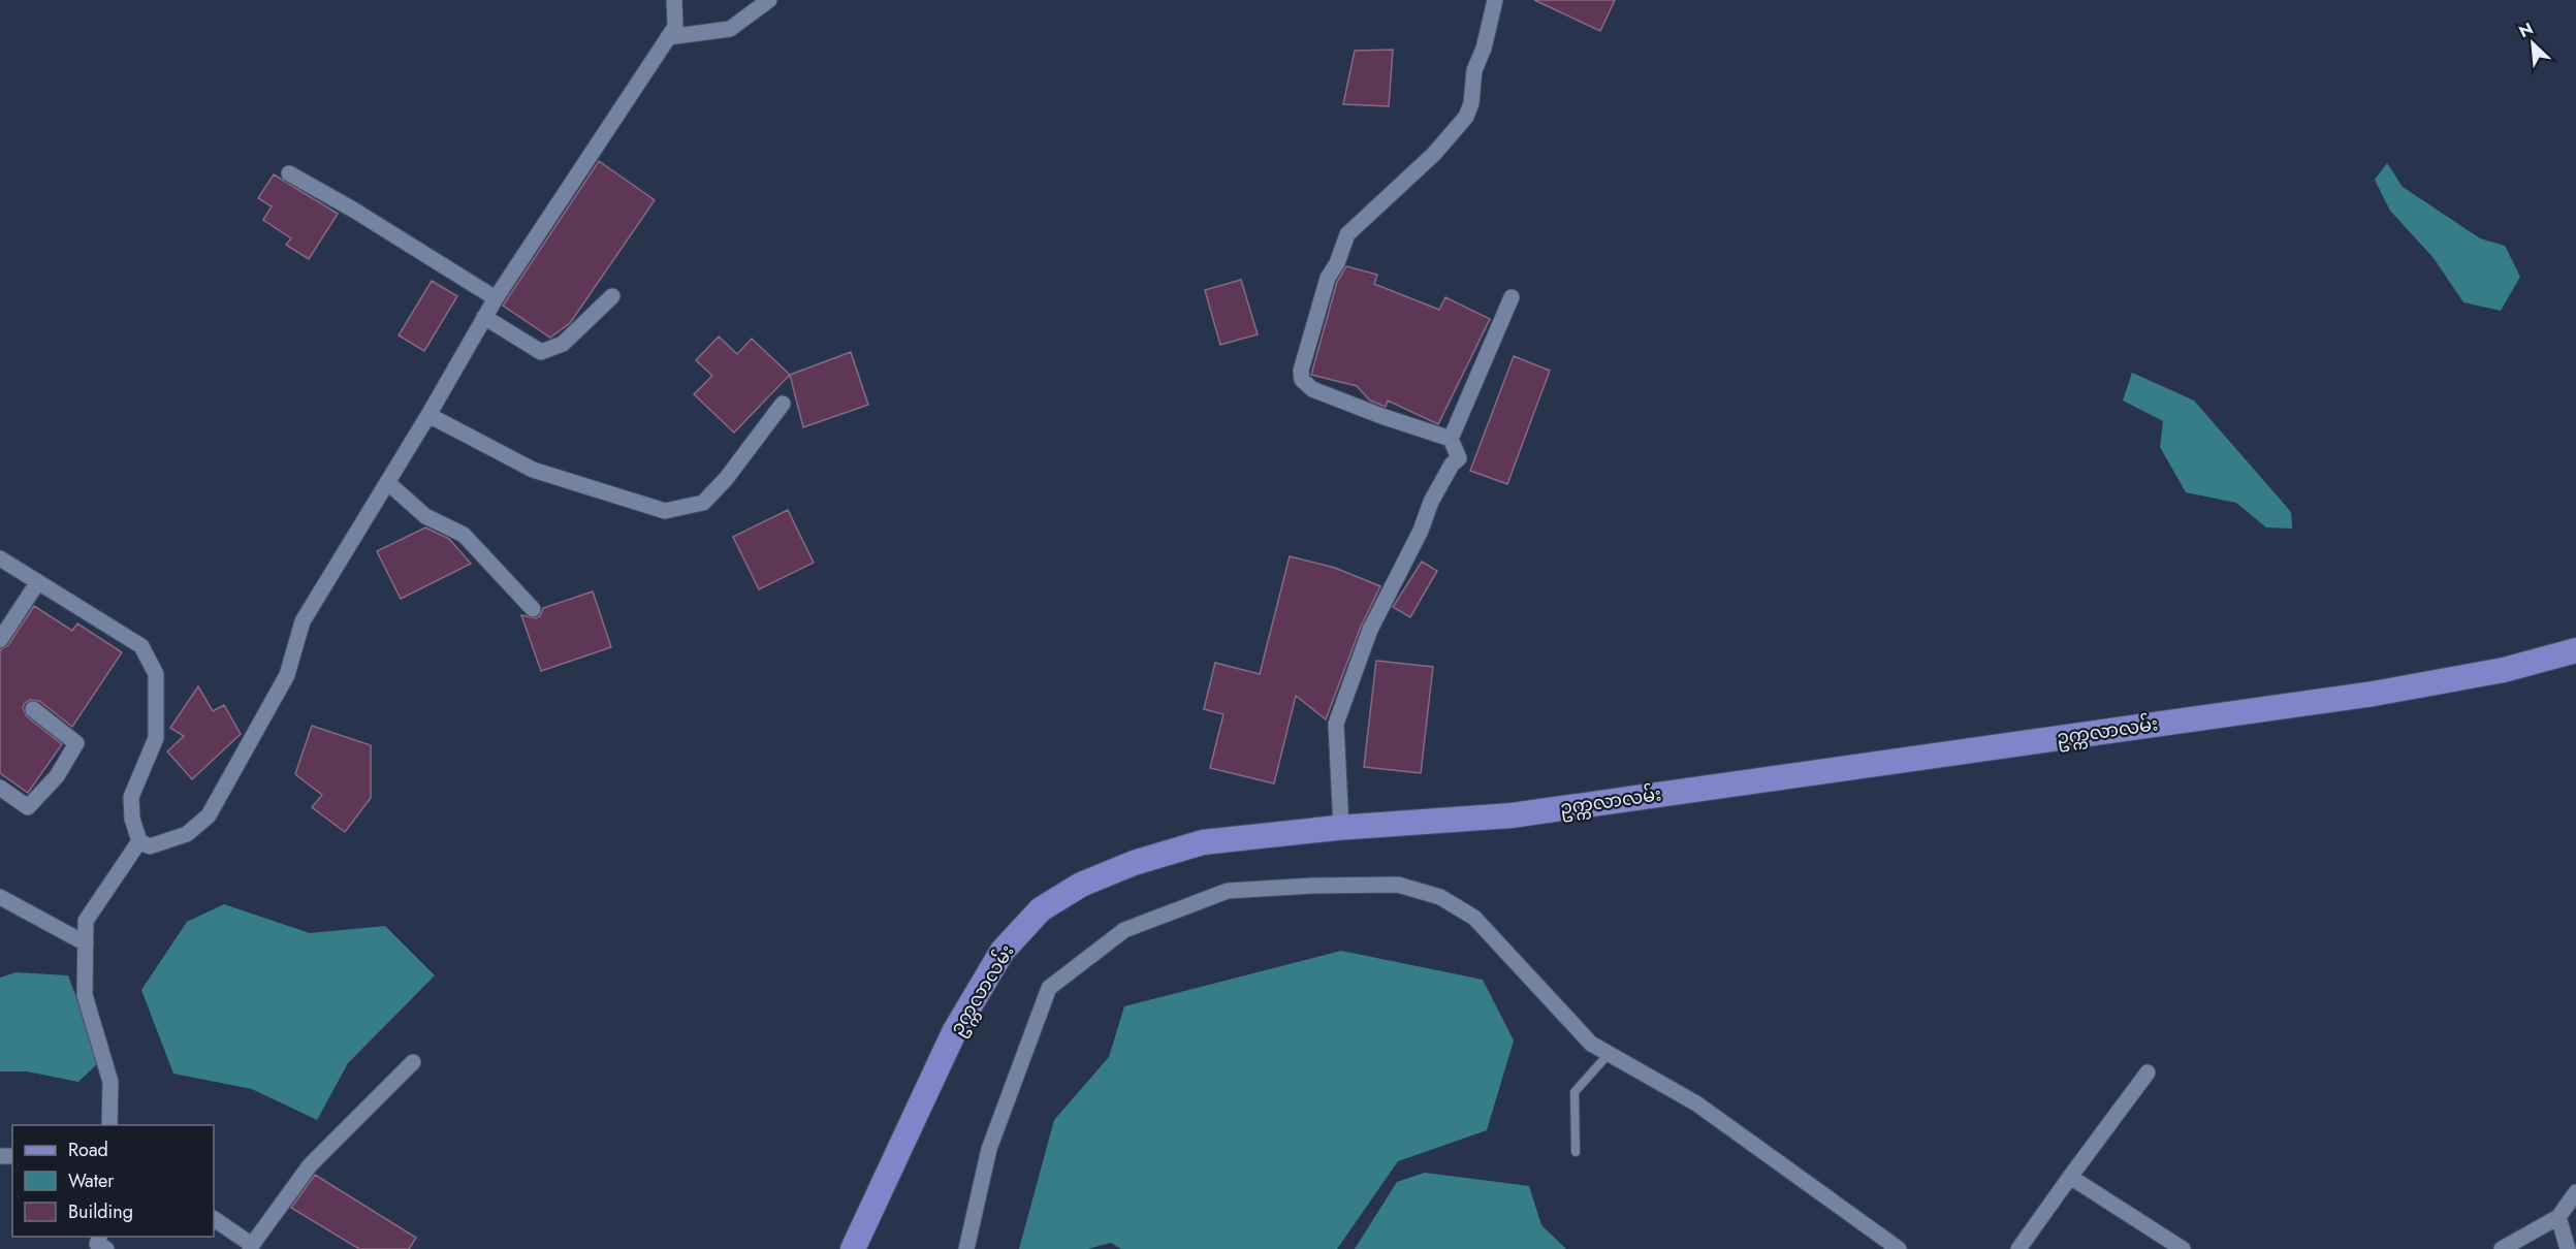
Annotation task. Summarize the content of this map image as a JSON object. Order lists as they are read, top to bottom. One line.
{"streets":{"main road":["ဥက္ကလာလမ်း"]},"legend":["Road","Water","Building"],"north":"top left"}
